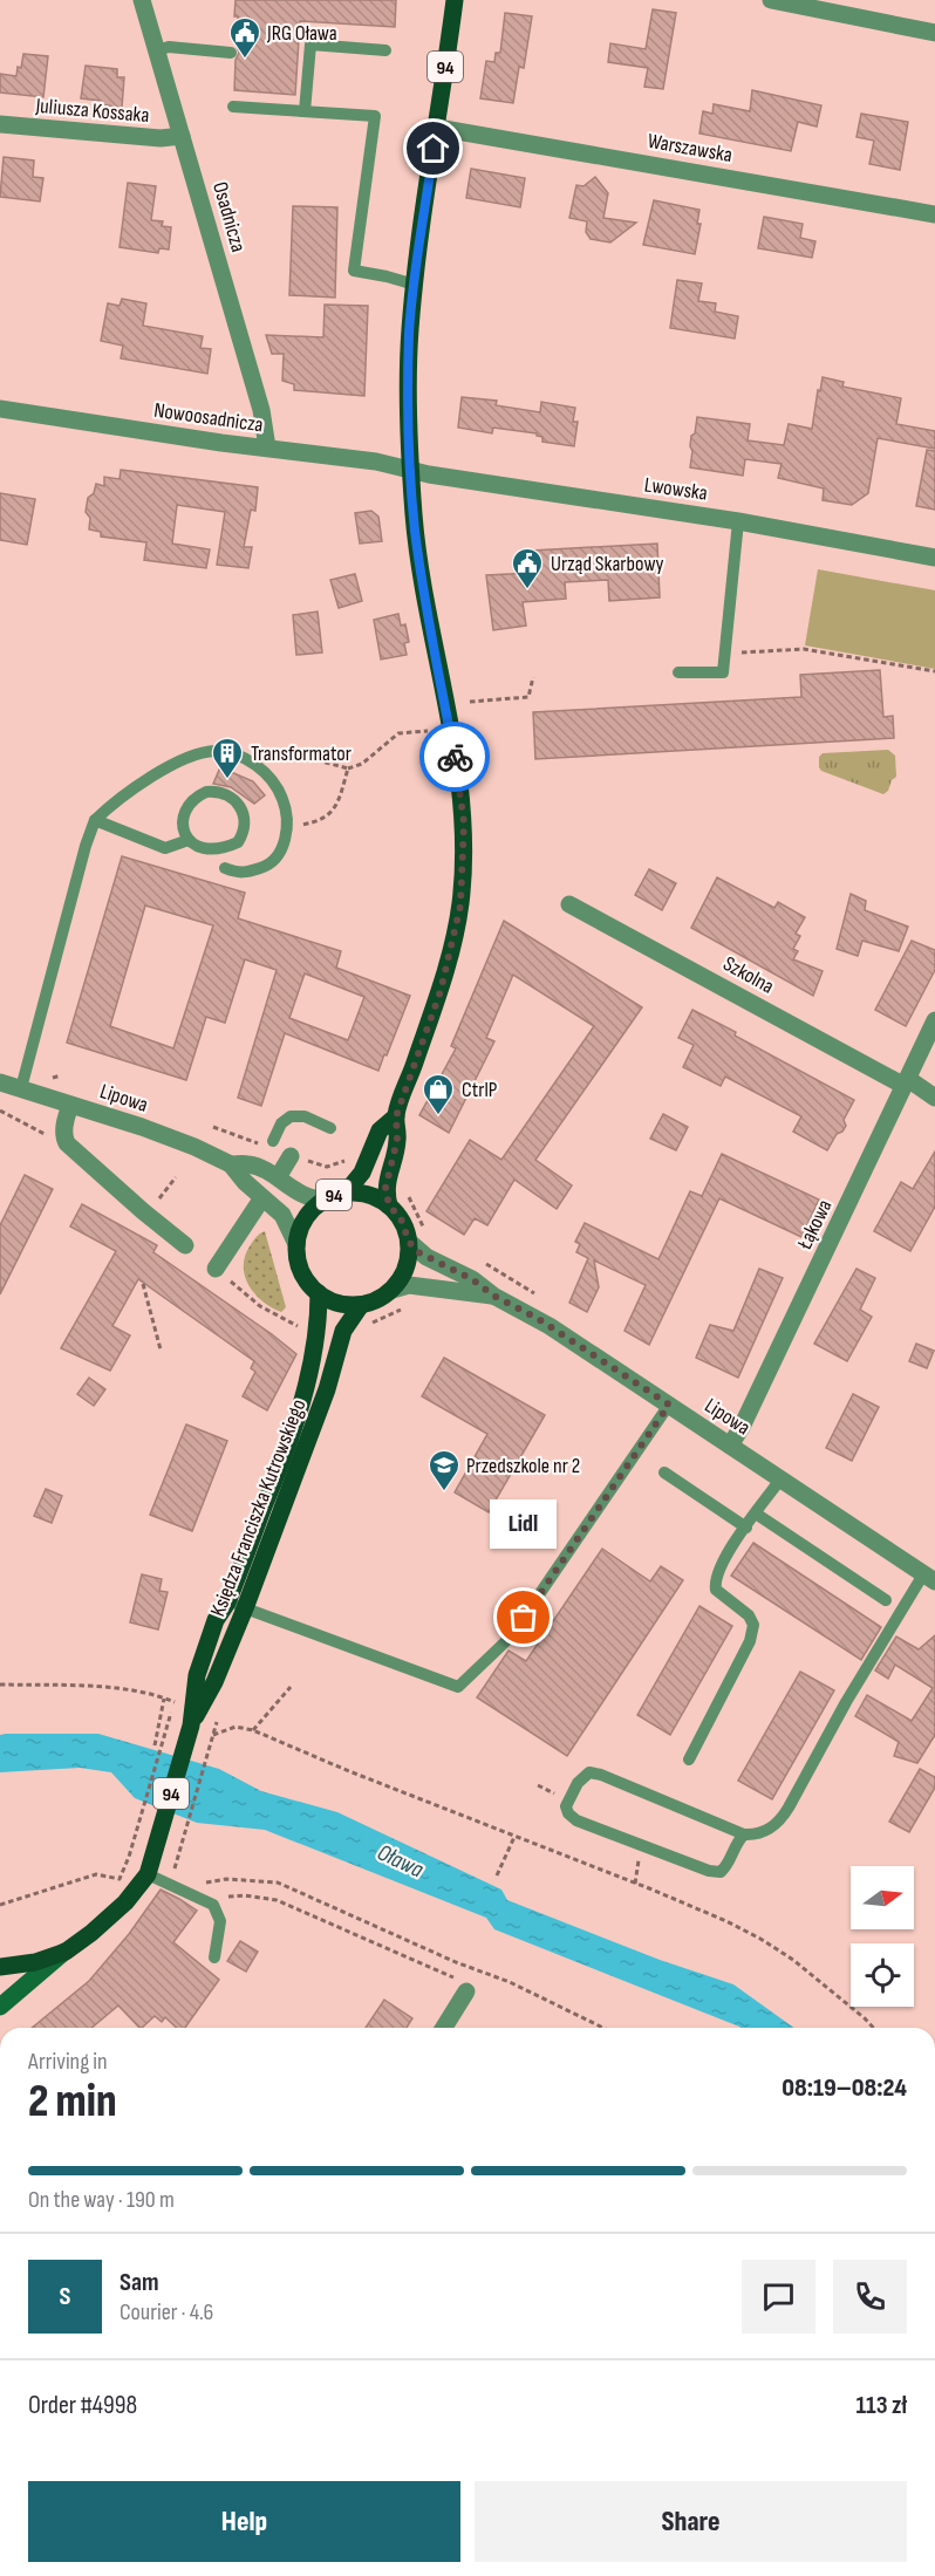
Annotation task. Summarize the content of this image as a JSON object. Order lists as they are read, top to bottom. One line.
{"streets":{"main road":["94","Księdza Franciszka Kutrowskiego"],"street":["Juliusza Kossaka","Warszawska","Osadnicza","Nowoosadnicza","Lwowska","Szkolna","Lipowa","Łąkowa"]},"crossings":[["94","Warszawska"],["94","Nowoosadnicza"],["94","Lwowska"],["94","Lipowa"],["94","Księdza Franciszka Kutrowskiego"],["Juliusza Kossaka","Osadnicza"],["Osadnicza","Nowoosadnicza"],["Nowoosadnicza","Lwowska"],["Szkolna","Łąkowa"],["Lipowa","Łąkowa"],["Lipowa","Księdza Franciszka Kutrowskiego"]],"water":["Oława"],"places":{"public building":["JRG Oława","Urząd Skarbowy"],"building":["Transformator"],"shop":["CtrlP"],"school or university":["Przedszkole nr 2"],"other":["Lidl"]},"north":"right","page":{"bubble":"Lidl","heading":["2 min","Arriving in","08:19–08:24"],"panel":["Sam","Courier · 4.6","Order #4998","113 zł"],"bar":"On the way · 190 m","round":"S","buttons":["Help","Share"]}}
